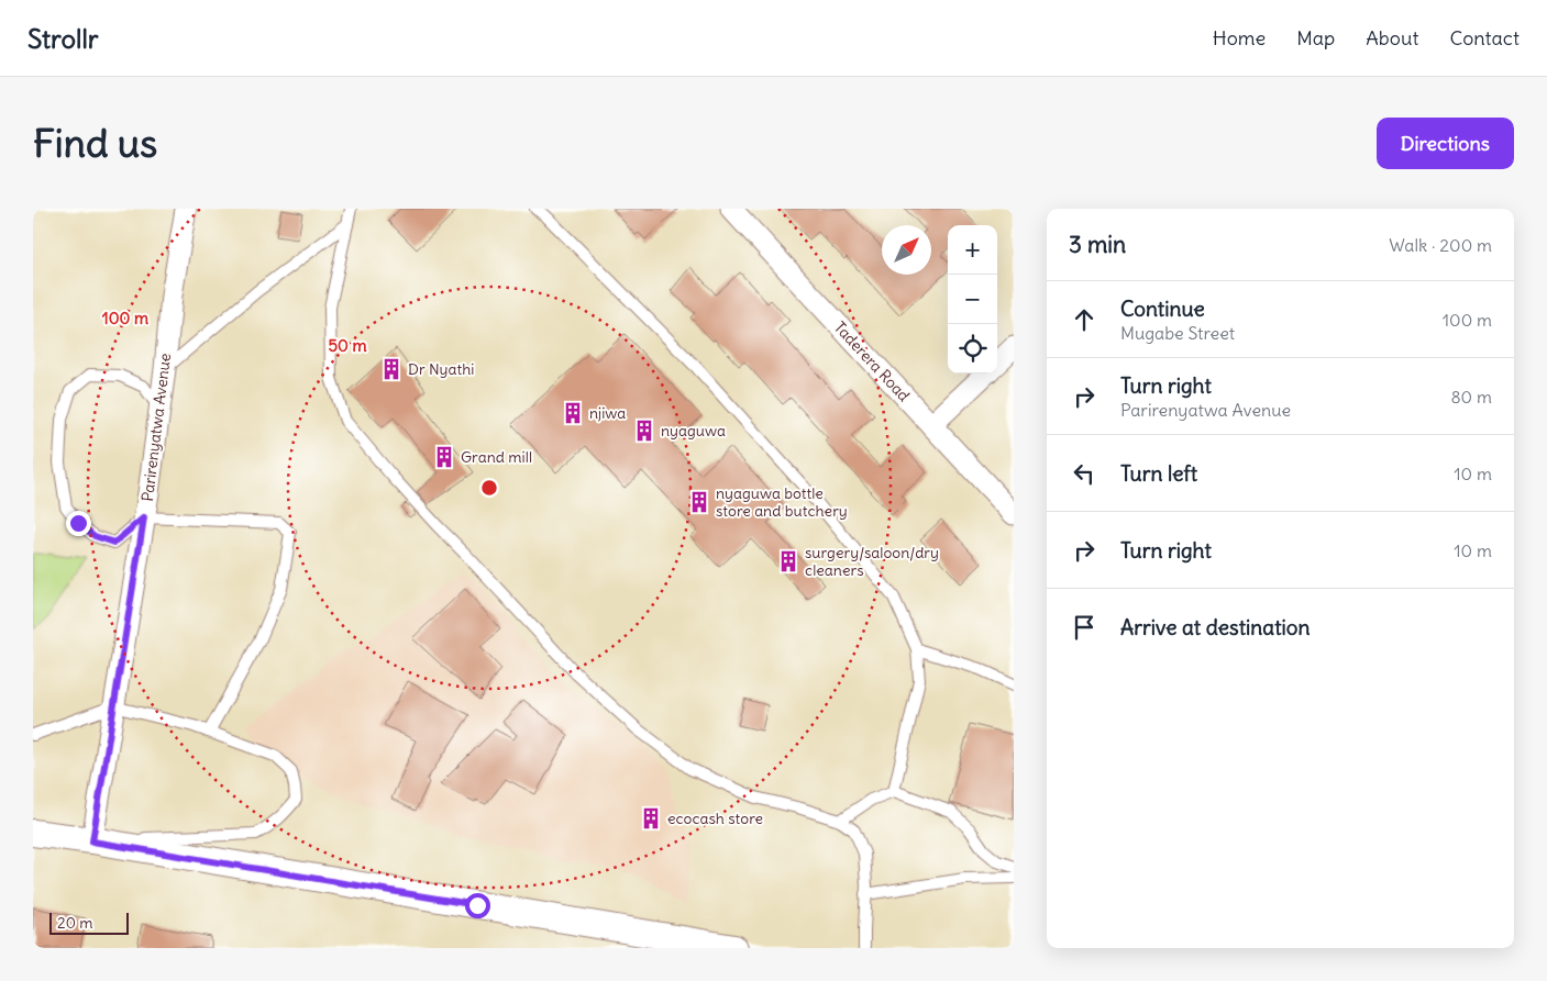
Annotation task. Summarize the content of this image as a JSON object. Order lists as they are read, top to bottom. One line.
{"streets":{"street":["Taderera Road","Parirenyatwa Avenue"]},"places":{"building":["Dr Nyathi","njiwa","nyaguwa","Grand mill","nyaguwa bottle store and butchery","surgery/saloon/dry cleaners","ecocash store"]},"scale_bar":"20 m","north":"top right","page":{"header":"Strollr","nav":["Home","Map","About","Contact"],"buttons":"Directions","title":"Find us","heading":["3 min","Walk · 200 m"],"map_buttons":["+","−"],"list":[["Continue","Mugabe Street","100 m"],["Turn right","Parirenyatwa Avenue","80 m"],["Turn left","10 m"],["Turn right","10 m"],"Arrive at destination"],"scale":"20 m"},"rings":["100 m","50 m"]}
